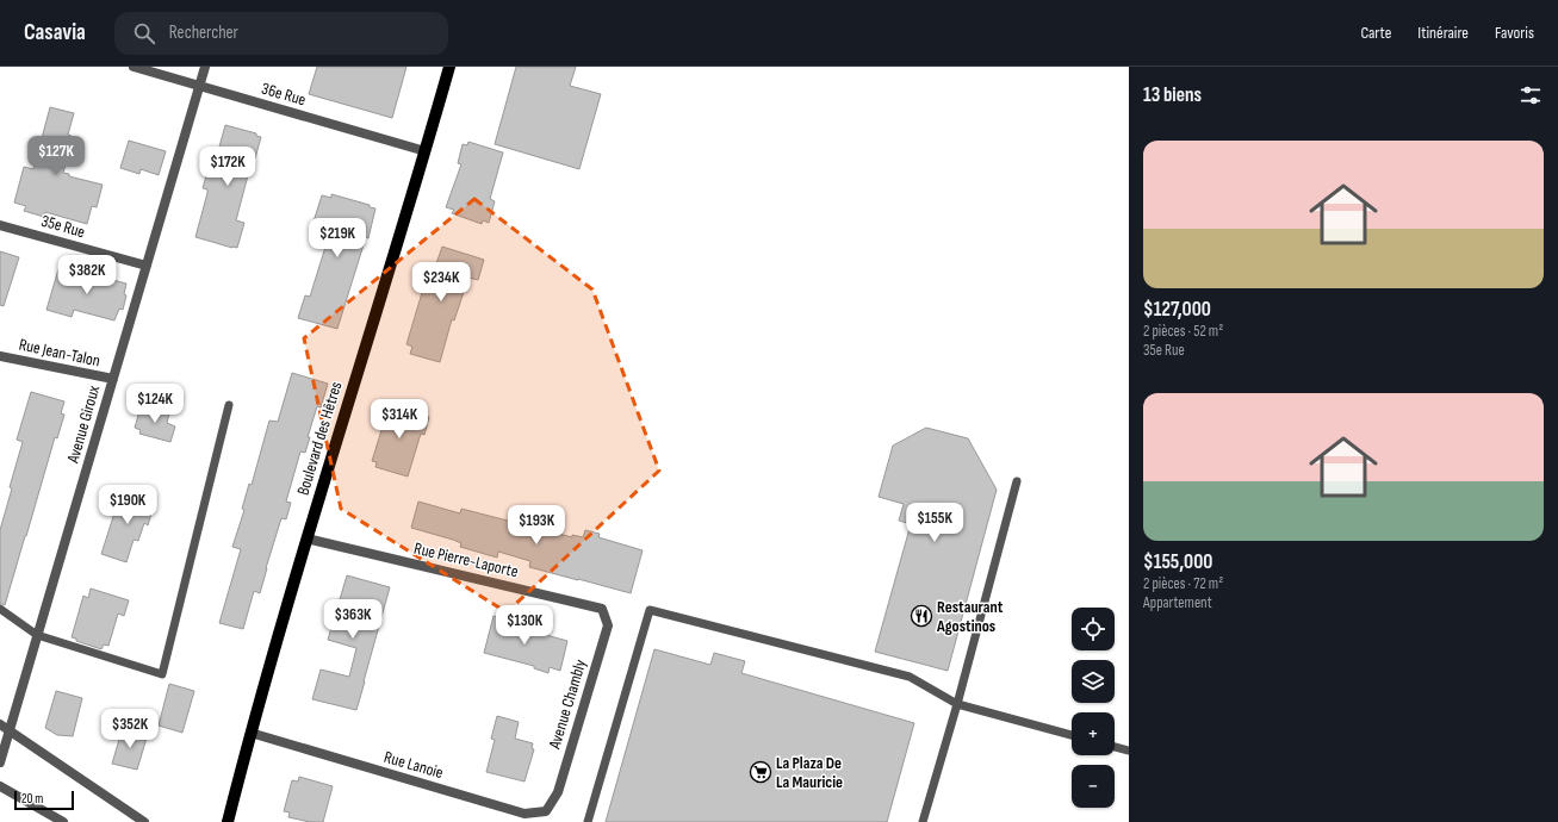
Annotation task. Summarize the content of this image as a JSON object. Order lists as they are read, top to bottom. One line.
{"streets":{"main road":["Boulevard des Hêtres"],"street":["36e Rue","35e Rue","Rue Jean-Talon","Avenue Giroux","Rue Pierre-Laporte","Avenue Chambly","Rue Lanoie"]},"crossings":[["36e Rue","Avenue Giroux"],["36e Rue","Boulevard des Hêtres"],["35e Rue","Avenue Giroux"],["Rue Jean-Talon","Avenue Giroux"],["Boulevard des Hêtres","Rue Pierre-Laporte"],["Boulevard des Hêtres","Rue Lanoie"],["Rue Pierre-Laporte","Avenue Chambly"],["Avenue Chambly","Rue Lanoie"]],"places":{"restaurant":["Restaurant Agostinos"],"supermarket":["La Plaza De La Mauricie"]},"scale_bar":"20 m","page":{"header":"Casavia","search":"Rechercher","nav":["Carte","Itinéraire","Favoris"],"heading":"13 biens","list":[{"name":"$127,000","note":"2 pièces · 52 m² · 35e Rue"},{"name":"$155,000","note":"2 pièces · 72 m² · Appartement"}],"price":["$127K","$172K","$219K","$382K","$234K","$124K","$314K","$190K","$155K","$193K","$363K","$130K","$352K"],"map_buttons":["+","−"],"scale":"20 m"}}
